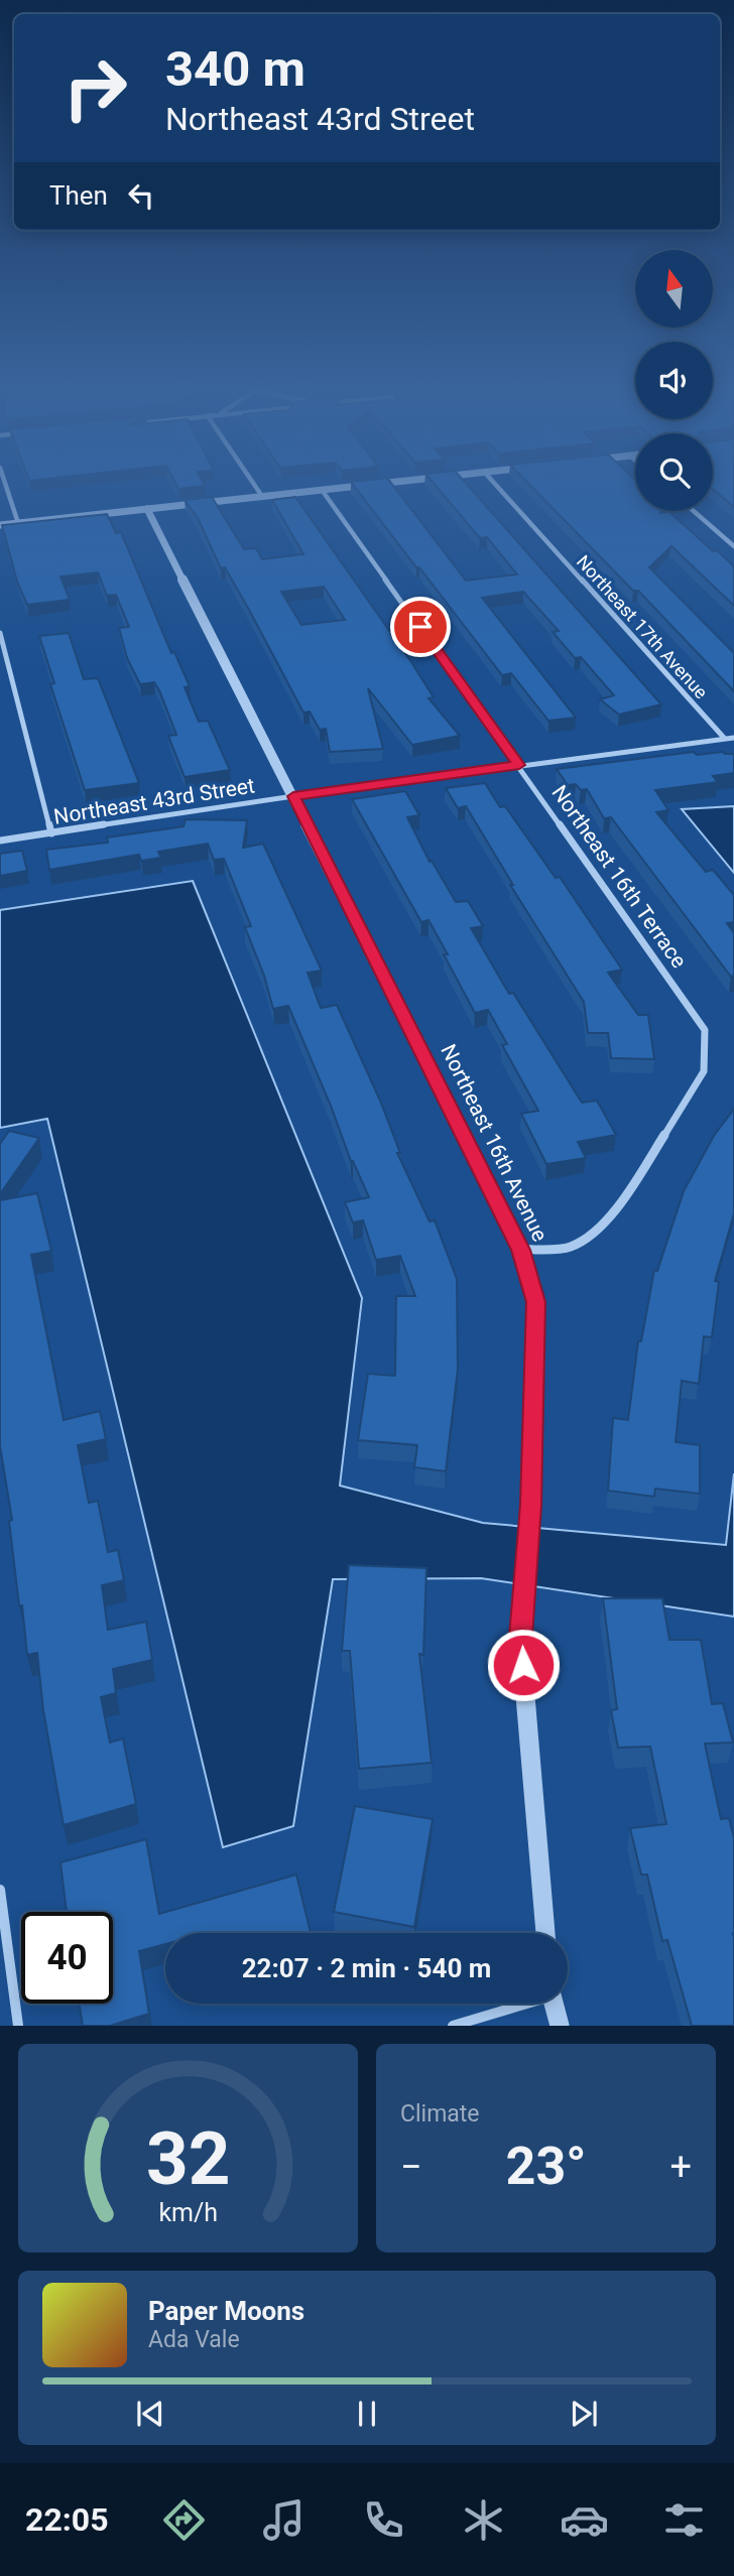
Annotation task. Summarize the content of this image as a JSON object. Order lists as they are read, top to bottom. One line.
{"streets":{"street":["Northeast 17th Avenue","Northeast 43rd Street","Northeast 16th Terrace","Northeast 16th Avenue"]},"crossings":[["Northeast 17th Avenue","Northeast 43rd Street"],["Northeast 43rd Street","Northeast 16th Terrace"],["Northeast 43rd Street","Northeast 16th Avenue"],["Northeast 16th Terrace","Northeast 16th Avenue"]],"north":"top","page":{"turn":["340 m","Northeast 43rd Street"],"then":"Then","limit":"40","trip":"22:07 · 2 min · 540 m","tile":"Climate","heat":["−","23°","+"],"song":["Paper Moons","Ada Vale"],"tabs":"22:05","gauge":["32","km/h"]}}
